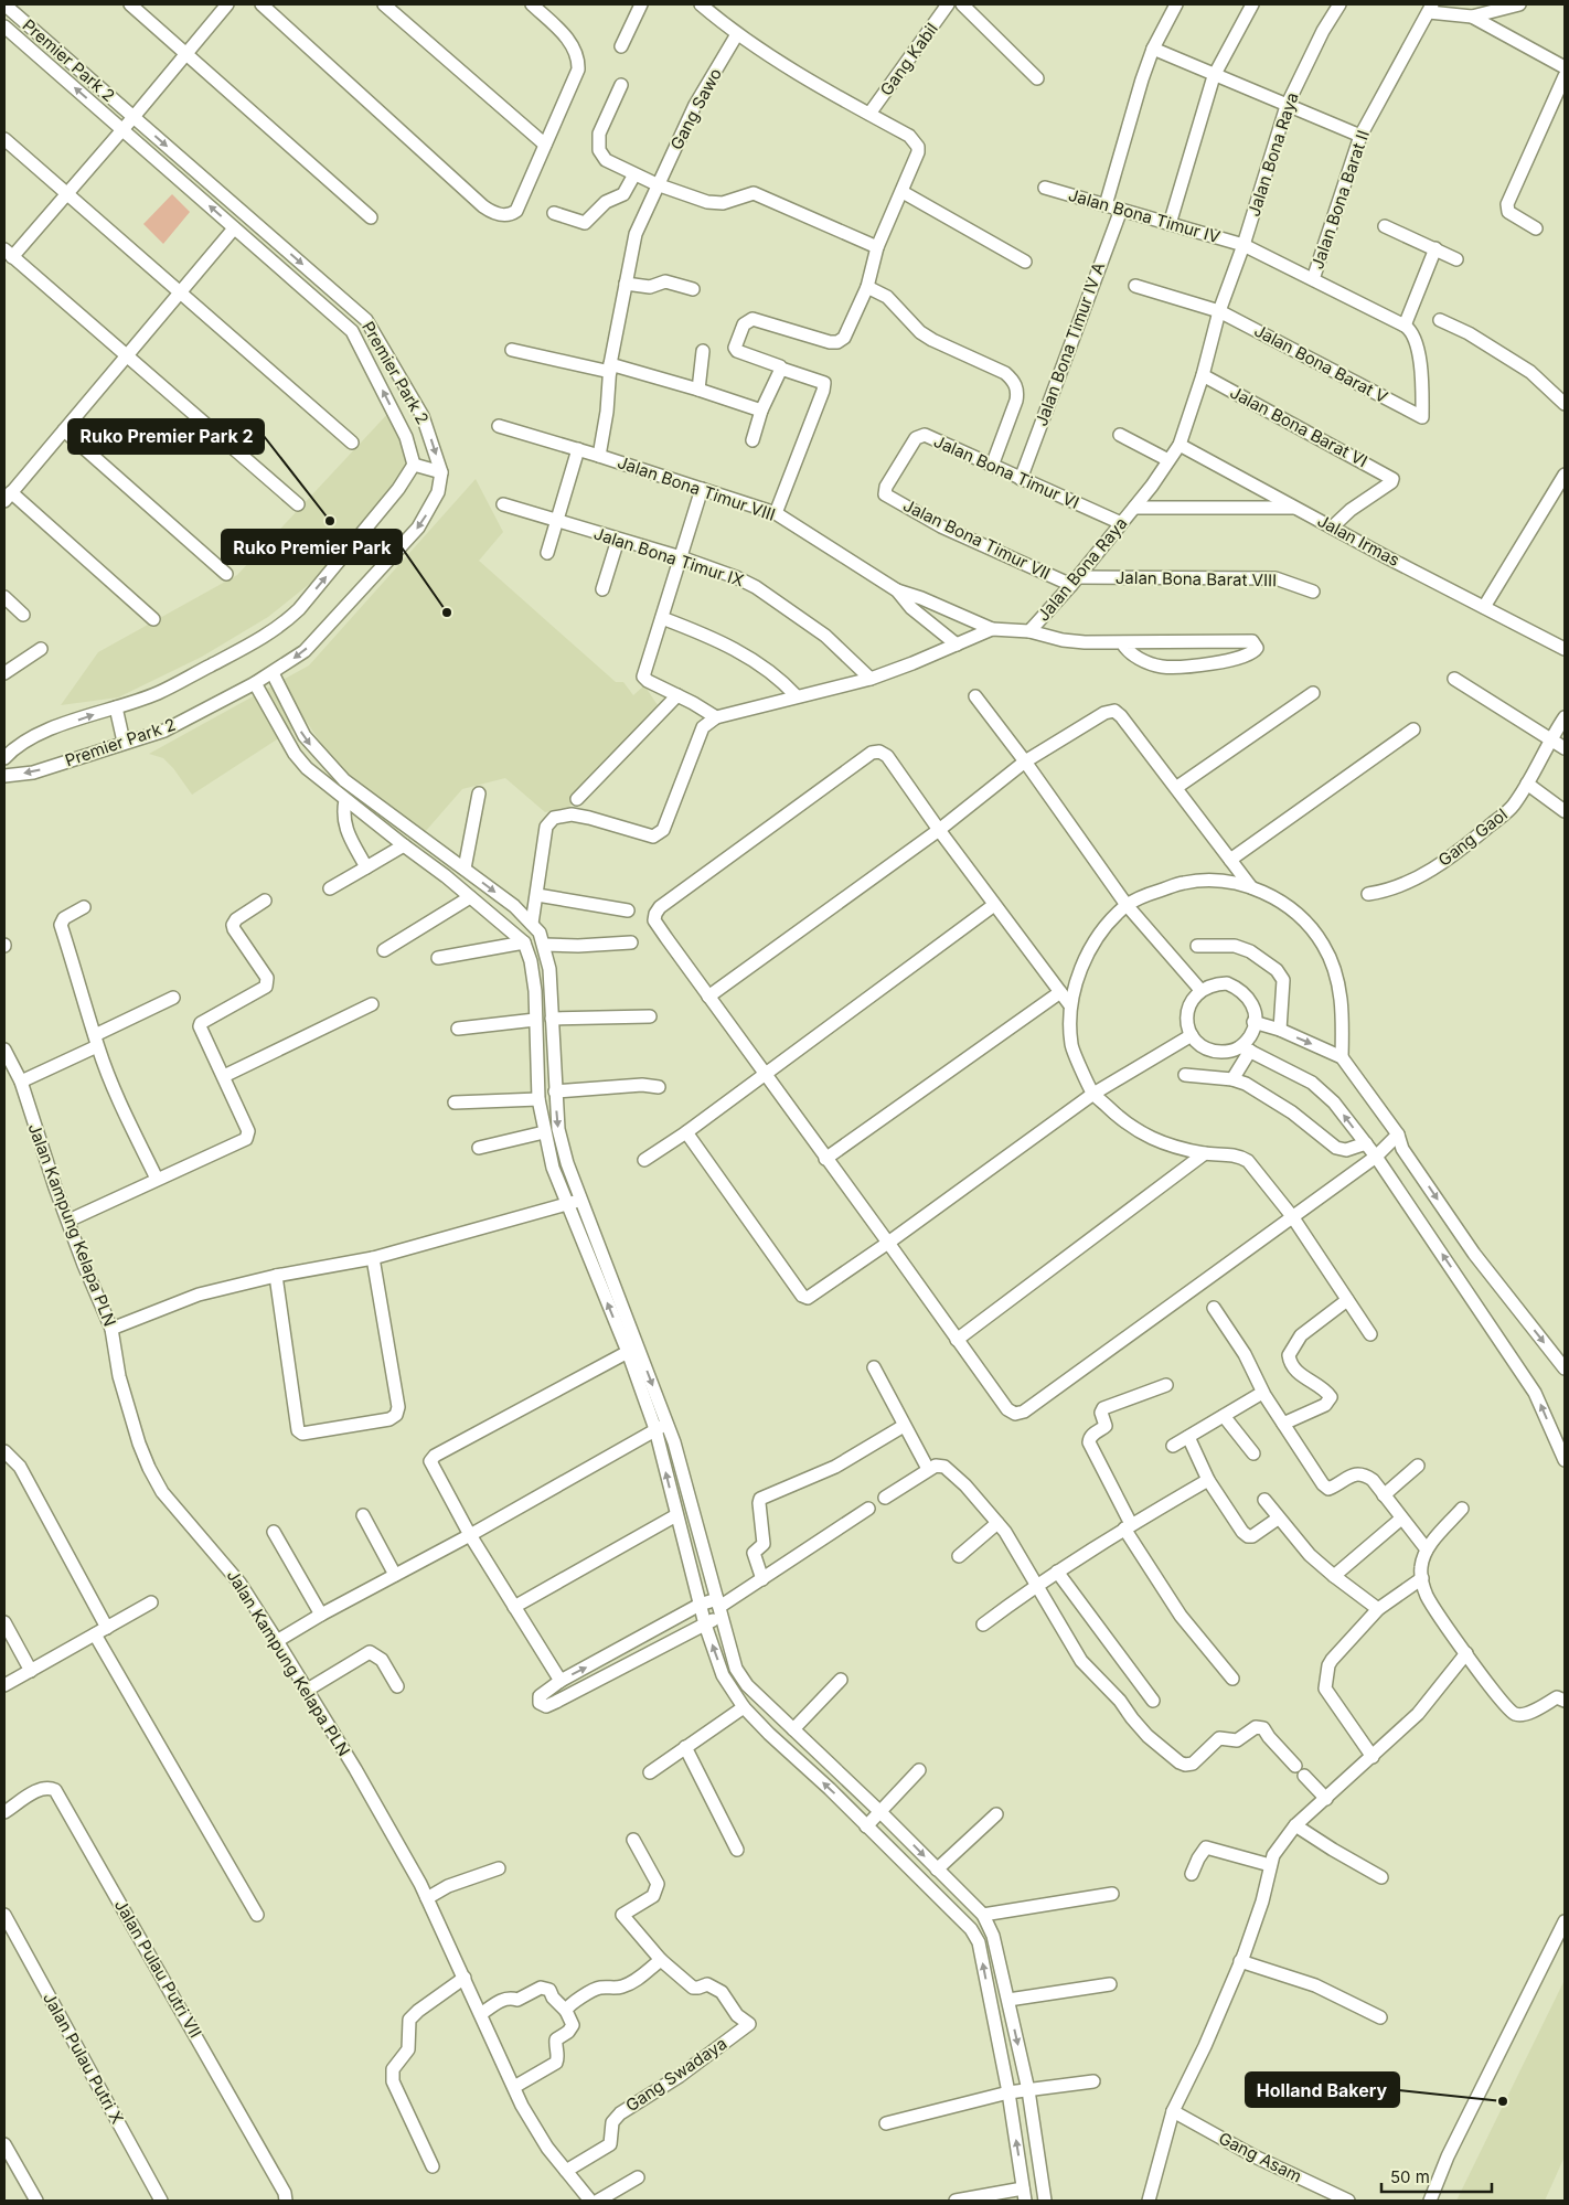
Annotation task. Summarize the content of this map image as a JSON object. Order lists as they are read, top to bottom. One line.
{"streets":{"street":["Gang Kabil","Premier Park 2","Gang Sawo","Jalan Bona Raya","Jalan Bona Barat II","Jalan Bona Timur IV","Jalan Bona Timur IV A","Jalan Bona Barat V","Jalan Bona Barat VI","Jalan Bona Timur VI","Jalan Bona Timur VIII","Jalan Bona Timur VII","Jalan Irmas","Jalan Bona Timur IX","Jalan Bona Barat VIII","Gang Gaol","Jalan Kampung Kelapa PLN","Jalan Pulau Putri VII","Jalan Pulau Putri X","Gang Swadaya","Gang Asam"]},"crossings":[["Gang Sawo","Jalan Bona Timur VIII"],["Jalan Bona Raya","Jalan Bona Timur IV"],["Jalan Bona Raya","Jalan Bona Barat V"],["Jalan Bona Raya","Jalan Bona Barat VI"],["Jalan Bona Raya","Jalan Bona Timur VI"],["Jalan Bona Raya","Jalan Bona Timur VIII"],["Jalan Bona Raya","Jalan Bona Timur VII"],["Jalan Bona Raya","Jalan Irmas"],["Jalan Bona Raya","Jalan Bona Timur IX"],["Jalan Bona Raya","Jalan Bona Barat VIII"],["Jalan Bona Barat II","Jalan Bona Timur IV"],["Jalan Bona Timur IV","Jalan Bona Timur IV A"],["Jalan Bona Timur IV","Jalan Bona Barat V"],["Jalan Bona Timur IV A","Jalan Bona Timur VI"],["Jalan Bona Barat VI","Jalan Irmas"],["Jalan Bona Timur VI","Jalan Bona Timur VII"],["Jalan Bona Timur VII","Jalan Bona Barat VIII"],["Jalan Kampung Kelapa PLN","Gang Swadaya"]],"places":["Ruko Premier Park 2","Ruko Premier Park","Holland Bakery"],"scale_bar":"50 m"}
